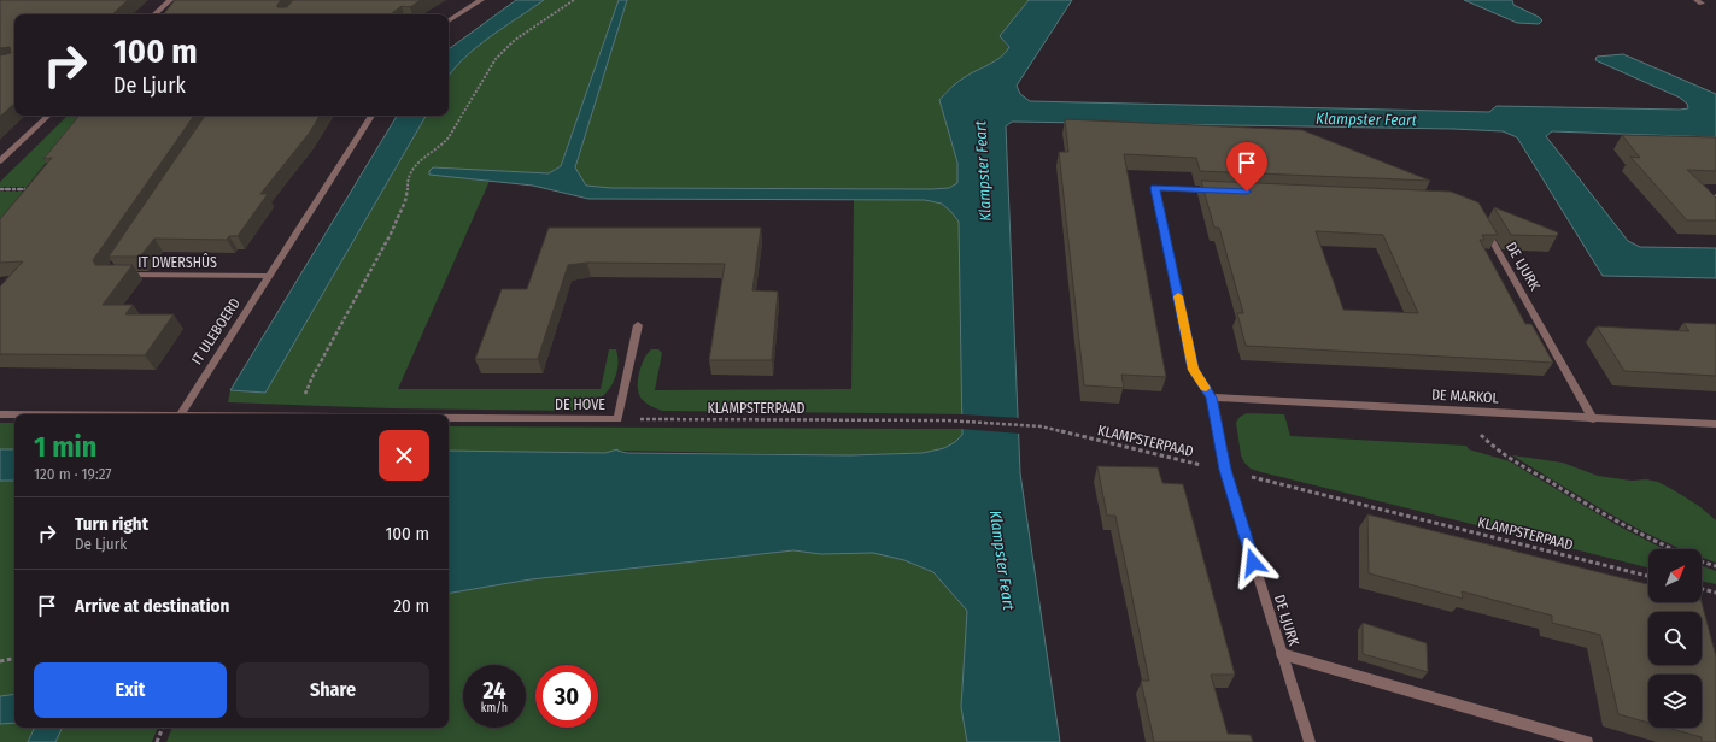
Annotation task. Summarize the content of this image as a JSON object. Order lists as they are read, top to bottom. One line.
{"streets":{"street":["IT DWERSHÛS","DE LJURK","IT ULEBOERD","DE MARKOL","DE HOVE"],"path":["KLAMPSTERPAAD"]},"crossings":[["IT DWERSHÛS","IT ULEBOERD"],["DE LJURK","DE MARKOL"],["DE LJURK","KLAMPSTERPAAD"],["DE HOVE","KLAMPSTERPAAD"]],"water":["Klampster Feart"],"north":"top right","page":{"turn":["100 m","De Ljurk"],"heading":["1 min","120 m · 19:27"],"list":[{"name":"Turn right","note":"De Ljurk","value":"100 m"},{"name":"Arrive at destination","value":"20 m"}],"buttons":["Exit","Share"],"speed":"24 km/h","limit":"30"}}
